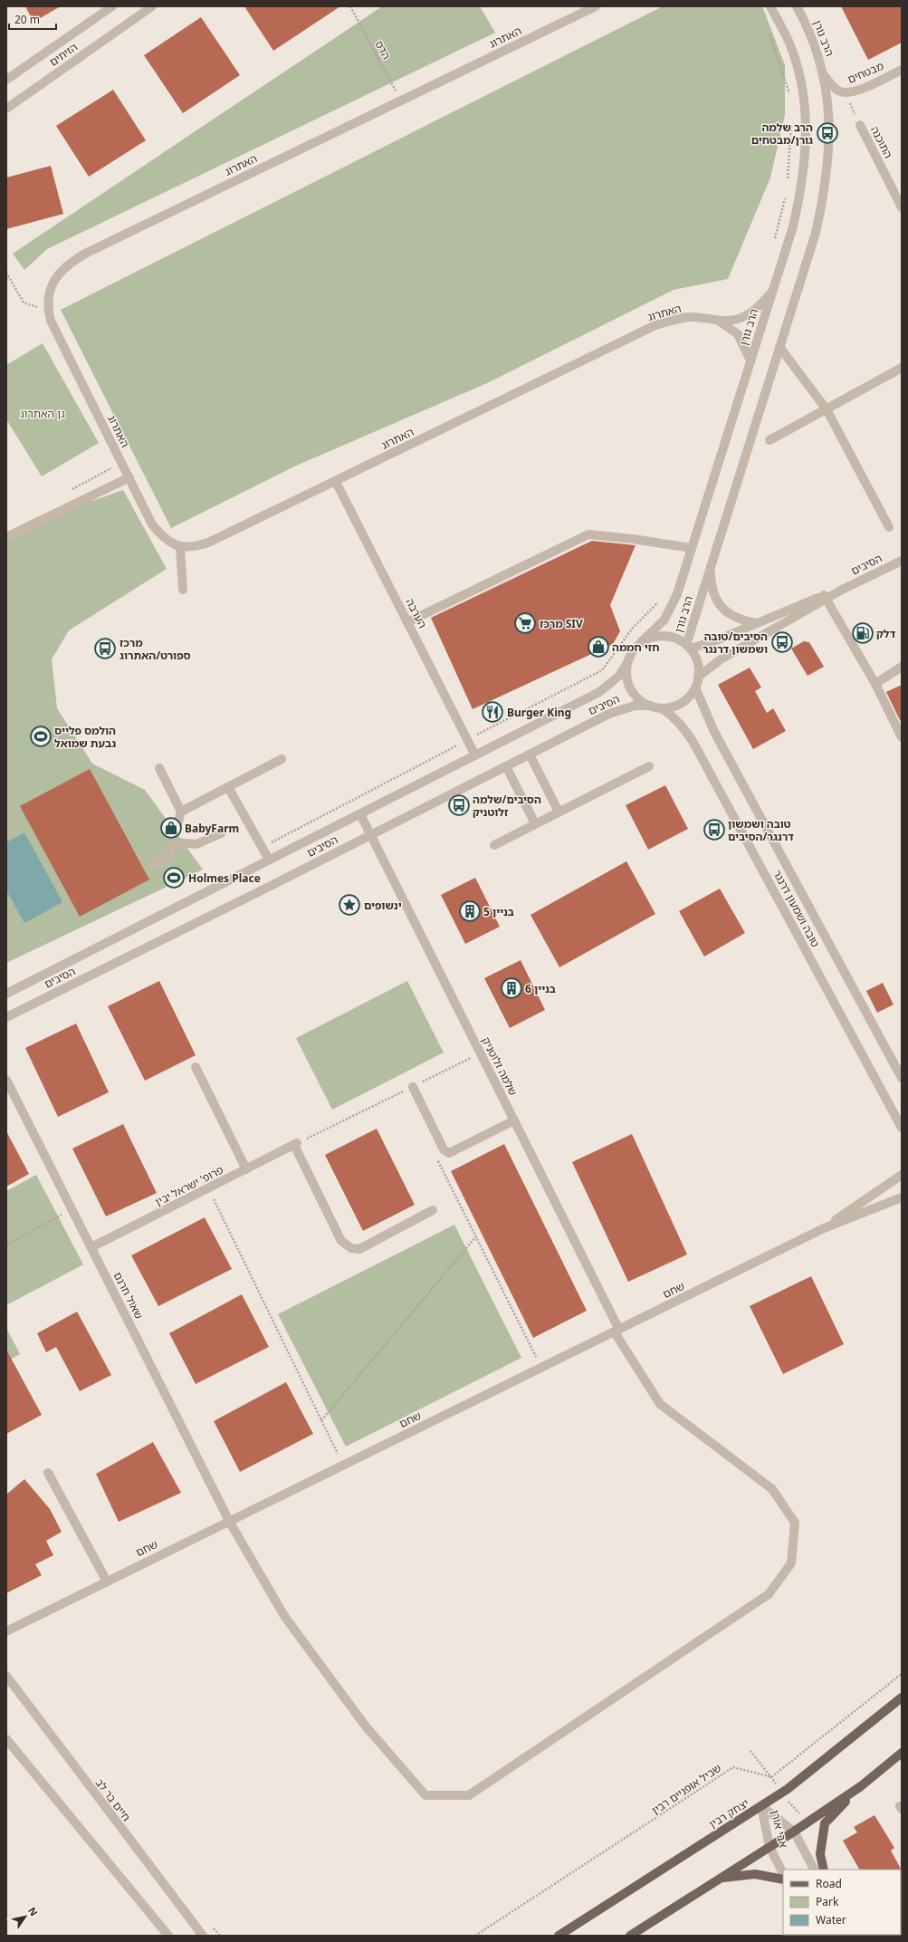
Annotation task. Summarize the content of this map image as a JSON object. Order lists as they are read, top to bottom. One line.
{"streets":{"main road":["יצחק רבין"],"street":["האתרוג","הרב גורן","הזיתים","מבטחים","התוכנה","הסיבים","הערבה","טובה ושמעון דרנגר","שלמה זלוטניק","פרופ' ישראל יבין","שחם","שאול חרנם","חיים בר לב","אבי אורן"],"path":["הדס","שביל אופניים רבין"]},"crossings":[["האתרוג","הרב גורן"],["האתרוג","הדס"],["האתרוג","הערבה"],["הרב גורן","מבטחים"],["הרב גורן","הסיבים"],["הרב גורן","טובה ושמעון דרנגר"],["הסיבים","הערבה"],["הסיבים","טובה ושמעון דרנגר"],["הסיבים","שלמה זלוטניק"],["שלמה זלוטניק","שחם"],["שלמה זלוטניק","שאול חרנם"],["פרופ' ישראל יבין","שאול חרנם"],["שחם","שאול חרנם"],["יצחק רבין","אבי אורן"]],"parks":["גן האתרוג"],"places":{"bus stop":["הרב שלמה גורן/מבטחים","הסיבים/טובה ושמשון דרנגר","מרכז ספורט/האתרוג","הסיבים/שלמה זלוטניק","טובה ושמשון דרנגר/הסיבים"],"supermarket":["מרכז SIV"],"fuel station":["דלק"],"shop":["חזי חממה","BabyFarm"],"restaurant":["Burger King"],"sports":["הולמס פלייס גבעת שמואל","Holmes Place"],"place":["ינשופים"],"building":["בניין 5","בניין 6"]},"legend":["Road","Park","Water"],"scale_bar":"20 m","north":"top right"}
